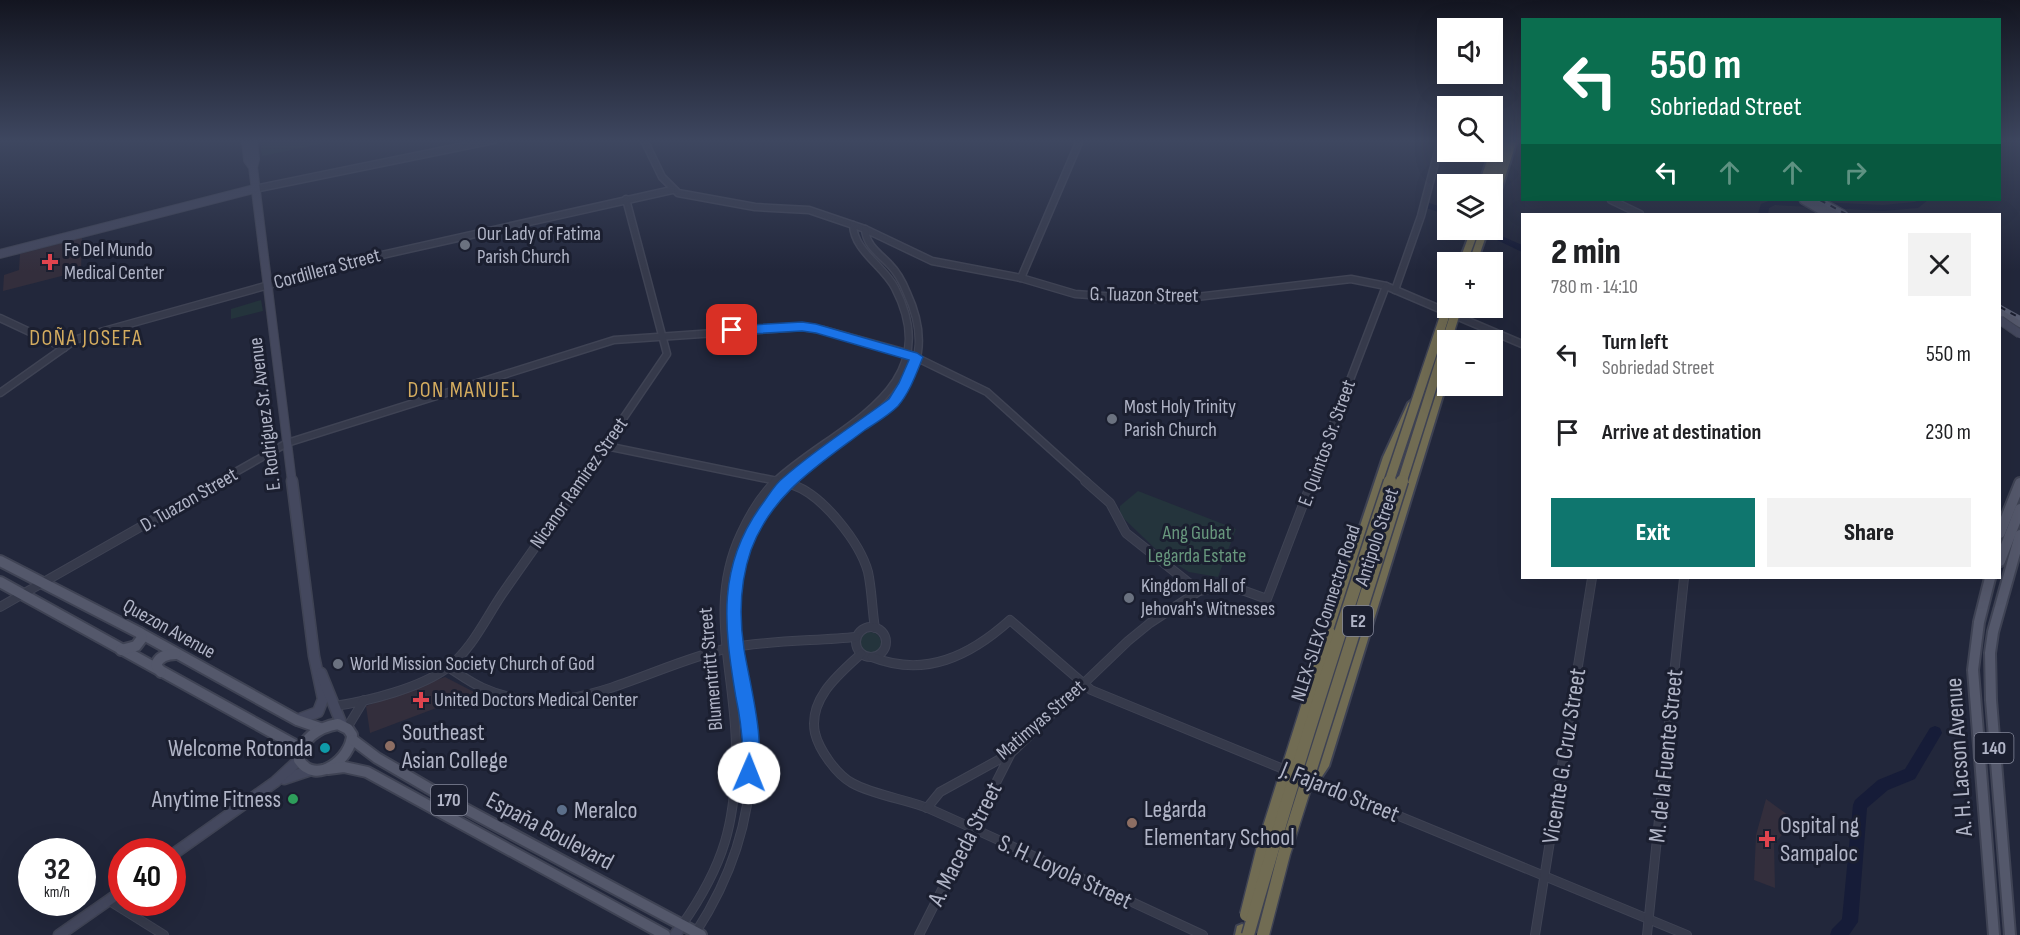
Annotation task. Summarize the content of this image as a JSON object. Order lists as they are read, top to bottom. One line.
{"streets":{"highway":["NLEX-SLEX Connector Road","E2"],"main road":["E. Rodriguez Sr. Avenue","Quezon Avenue","140","A. H. Lacson Avenue","170","España Boulevard"],"street":["Cordillera Street","G. Tuazon Street","E. Quintos Sr. Street","Nicanor Ramirez Street","D. Tuazon Street","Antipolo Street","Blumentritt Street","Matimyas Street","Vicente G. Cruz Street","M. de la Fuente Street","J. Fajardo Street","A. Maceda Street","S. H. Loyola Street"]},"crossings":[["Cordillera Street","G. Tuazon Street"],["Cordillera Street","E. Rodriguez Sr. Avenue"],["Cordillera Street","Nicanor Ramirez Street"],["G. Tuazon Street","E. Quintos Sr. Street"],["G. Tuazon Street","Blumentritt Street"],["E. Rodriguez Sr. Avenue","Nicanor Ramirez Street"],["E. Rodriguez Sr. Avenue","D. Tuazon Street"],["E. Rodriguez Sr. Avenue","Quezon Avenue"],["E. Rodriguez Sr. Avenue","170"],["E. Rodriguez Sr. Avenue","España Boulevard"],["E. Quintos Sr. Street","D. Tuazon Street"],["E. Quintos Sr. Street","Matimyas Street"],["Nicanor Ramirez Street","D. Tuazon Street"],["D. Tuazon Street","Quezon Avenue"],["D. Tuazon Street","Blumentritt Street"],["D. Tuazon Street","Matimyas Street"],["Antipolo Street","NLEX-SLEX Connector Road"],["Antipolo Street","J. Fajardo Street"],["Quezon Avenue","170"],["Quezon Avenue","España Boulevard"],["Blumentritt Street","España Boulevard"],["Matimyas Street","J. Fajardo Street"],["Matimyas Street","A. Maceda Street"],["Matimyas Street","S. H. Loyola Street"],["140","A. H. Lacson Avenue"],["Vicente G. Cruz Street","J. Fajardo Street"],["M. de la Fuente Street","J. Fajardo Street"],["170","España Boulevard"],["A. Maceda Street","S. H. Loyola Street"]],"districts":["DOÑA JOSEFA","DON MANUEL"],"parks":["Ang Gubat Legarda Estate"],"places":{"other":["Our Lady of Fatima Parish Church","Most Holy Trinity Parish Church","Kingdom Hall of Jehovah's Witnesses","World Mission Society Church of God","Southeast Asian College","Welcome Rotonda","Anytime Fitness","Meralco","Legarda Elementary School"],"health":["Fe Del Mundo Medical Center","United Doctors Medical Center","Ospital ng Sampaloc"]},"page":{"map_buttons":["+","−"],"turn":["550 m","Sobriedad Street"],"heading":["2 min","780 m · 14:10"],"list":[{"name":"Turn left","note":"Sobriedad Street","value":"550 m"},{"name":"Arrive at destination","value":"230 m"}],"buttons":["Exit","Share"],"speed":"32 km/h","limit":"40"}}
